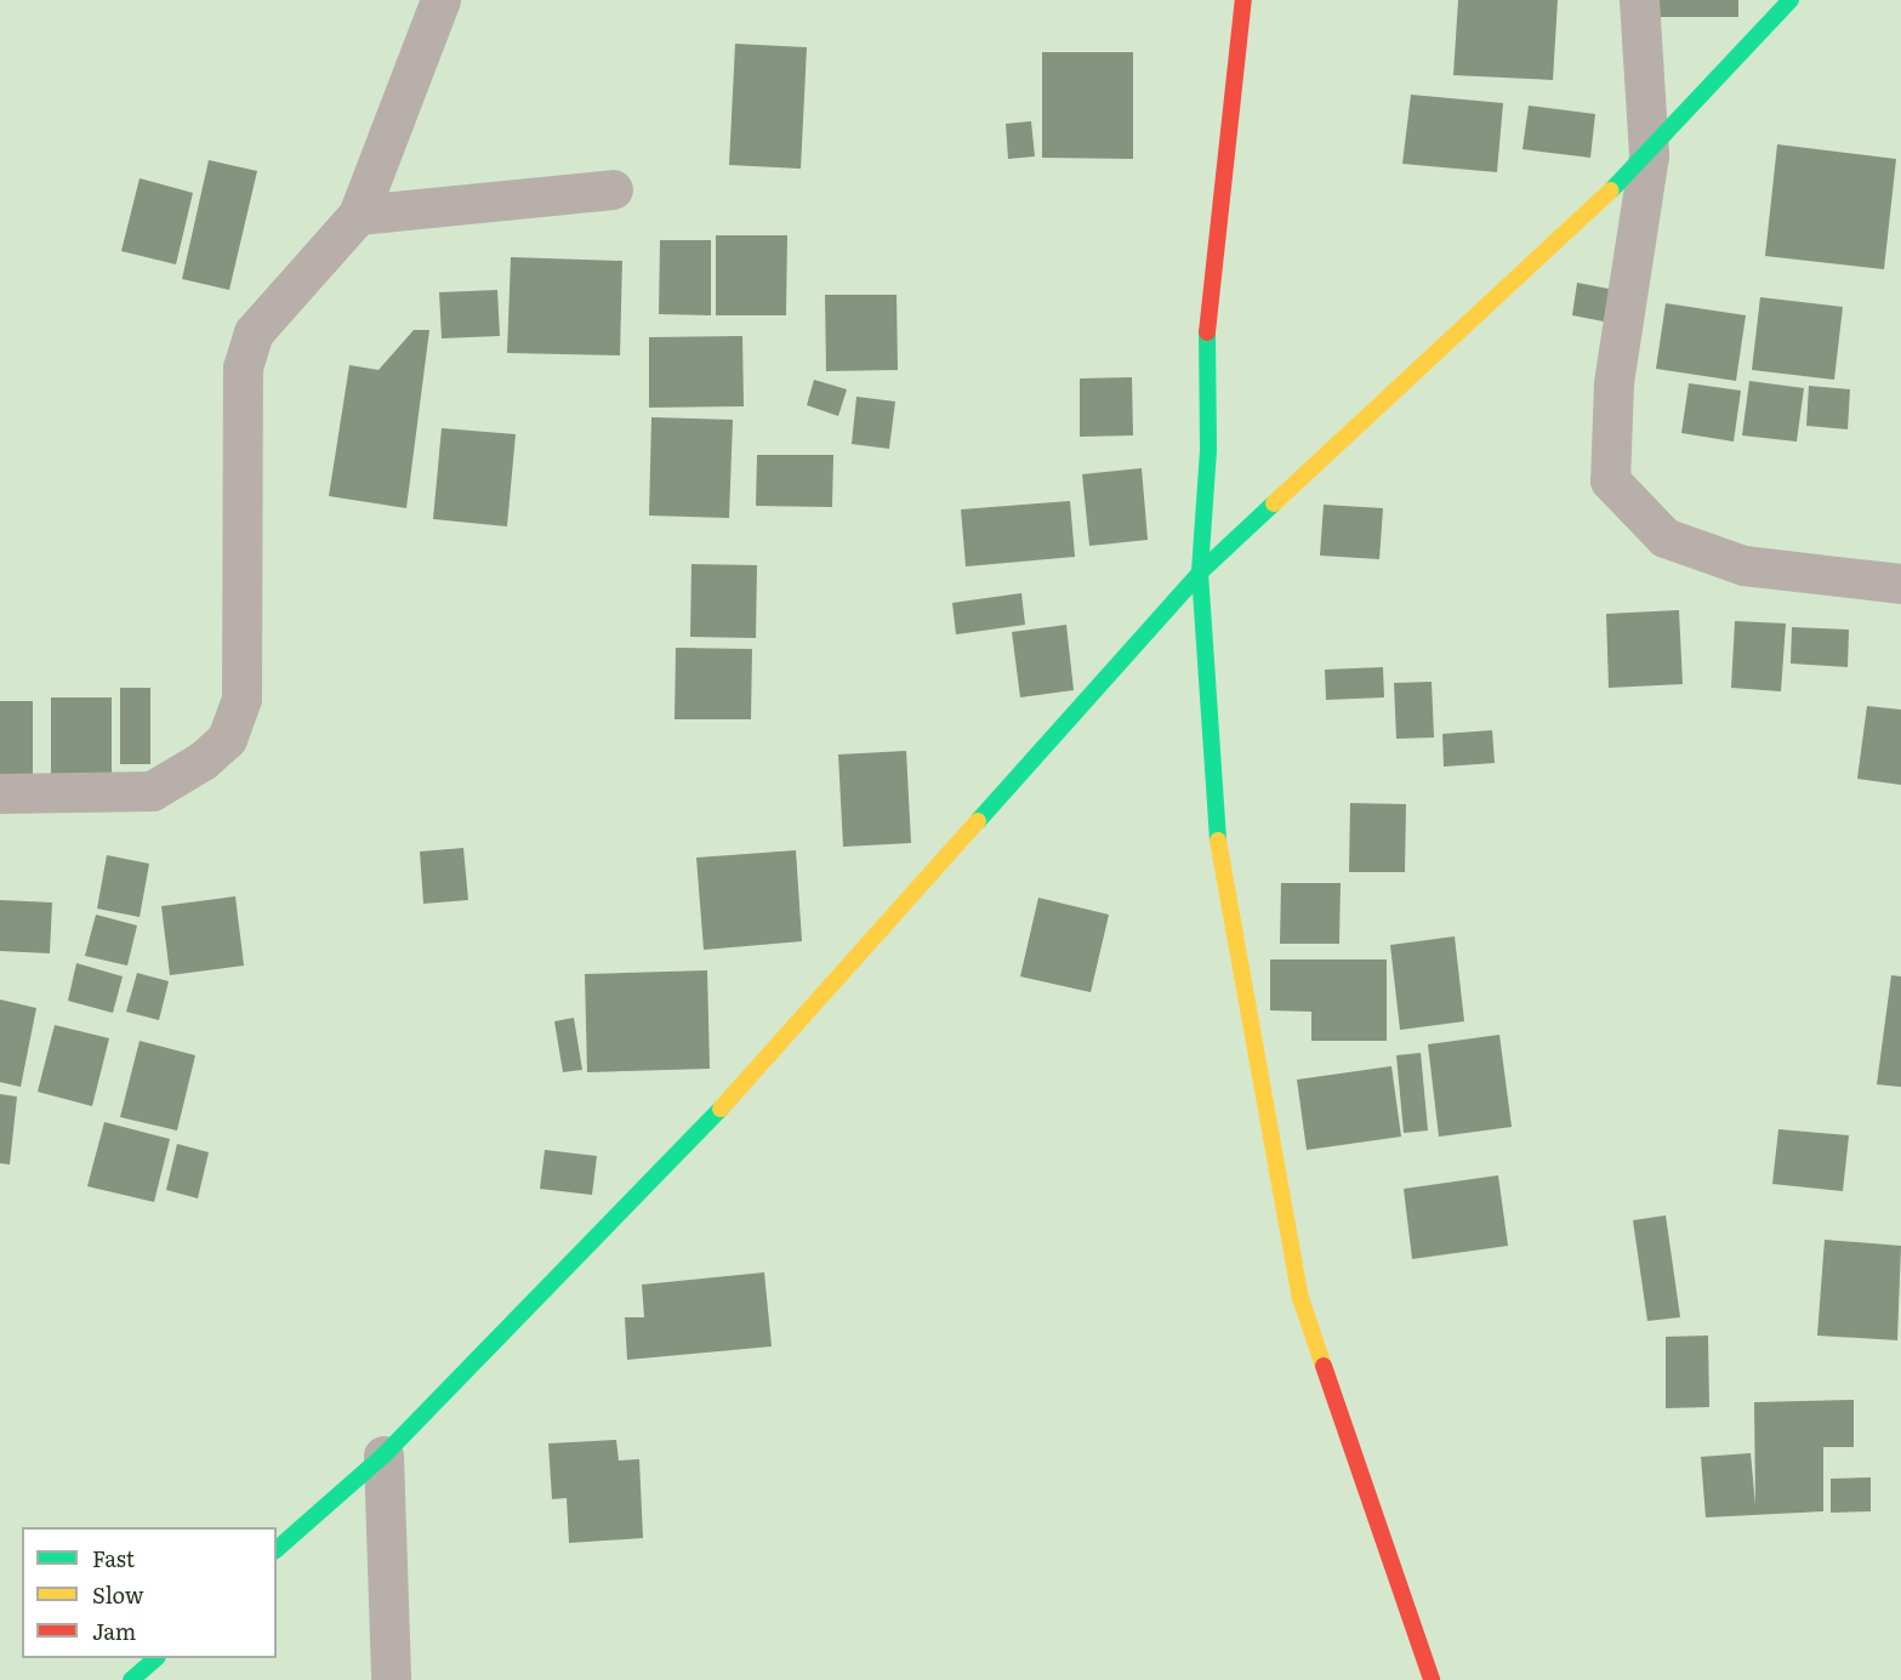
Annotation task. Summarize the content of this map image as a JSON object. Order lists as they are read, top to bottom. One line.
{"legend":["Fast","Slow","Jam"]}
